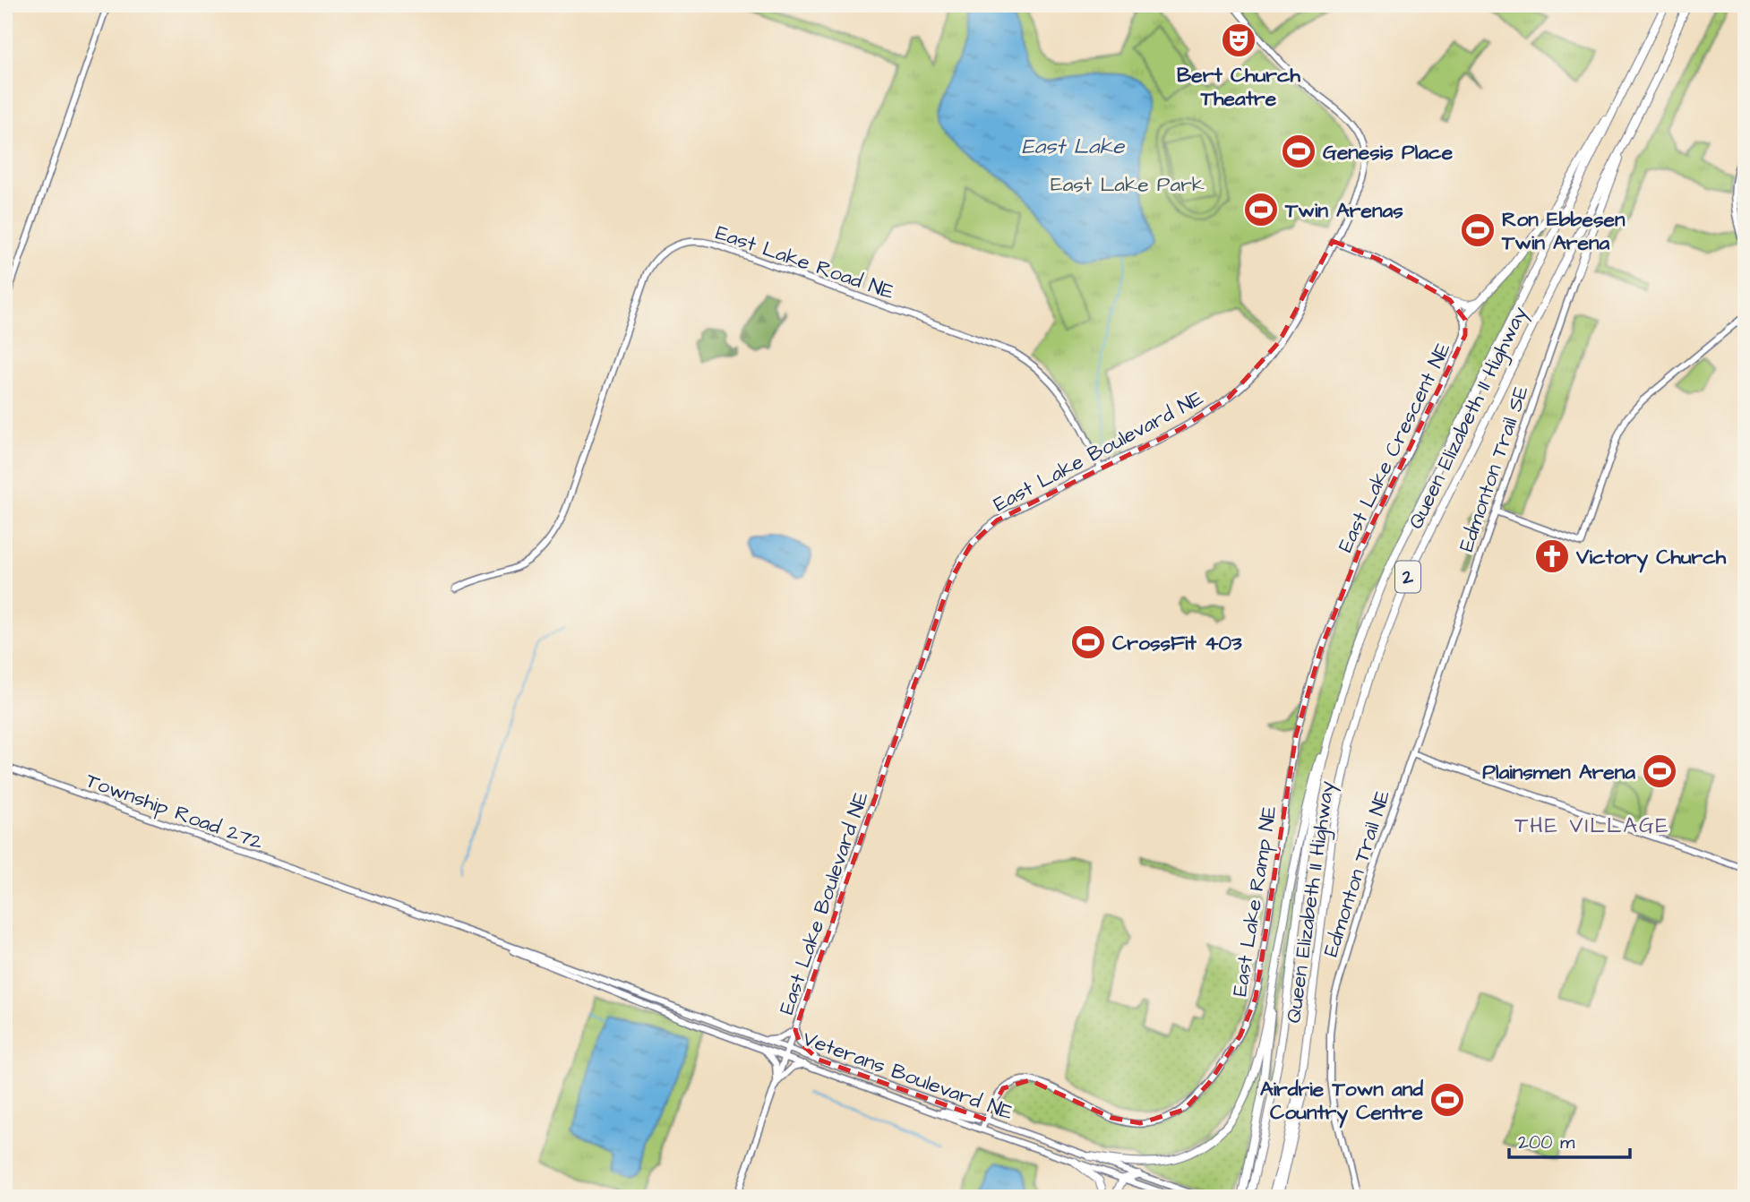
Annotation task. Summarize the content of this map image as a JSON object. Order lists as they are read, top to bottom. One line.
{"streets":{"highway":["Queen Elizabeth II Highway","2"],"street":["East Lake Road NE","East Lake Crescent NE","East Lake Boulevard NE","Edmonton Trail SE","Township Road 272","Edmonton Trail NE","East Lake Ramp NE","Veterans Boulevard NE"]},"crossings":[["East Lake Road NE","East Lake Boulevard NE"],["East Lake Crescent NE","East Lake Ramp NE"],["East Lake Boulevard NE","Veterans Boulevard NE"],["Edmonton Trail SE","Edmonton Trail NE"],["Township Road 272","Veterans Boulevard NE"],["East Lake Ramp NE","Veterans Boulevard NE"]],"districts":["THE VILLAGE"],"water":["East Lake"],"parks":["East Lake Park"],"places":{"theatre":["Bert Church Theatre"],"sports":["Genesis Place","Twin Arenas","Ron Ebbesen Twin Arena","CrossFit 403","Plainsmen Arena","Airdrie Town and Country Centre"],"church":["Victory Church"]},"scale_bar":"200 m"}
